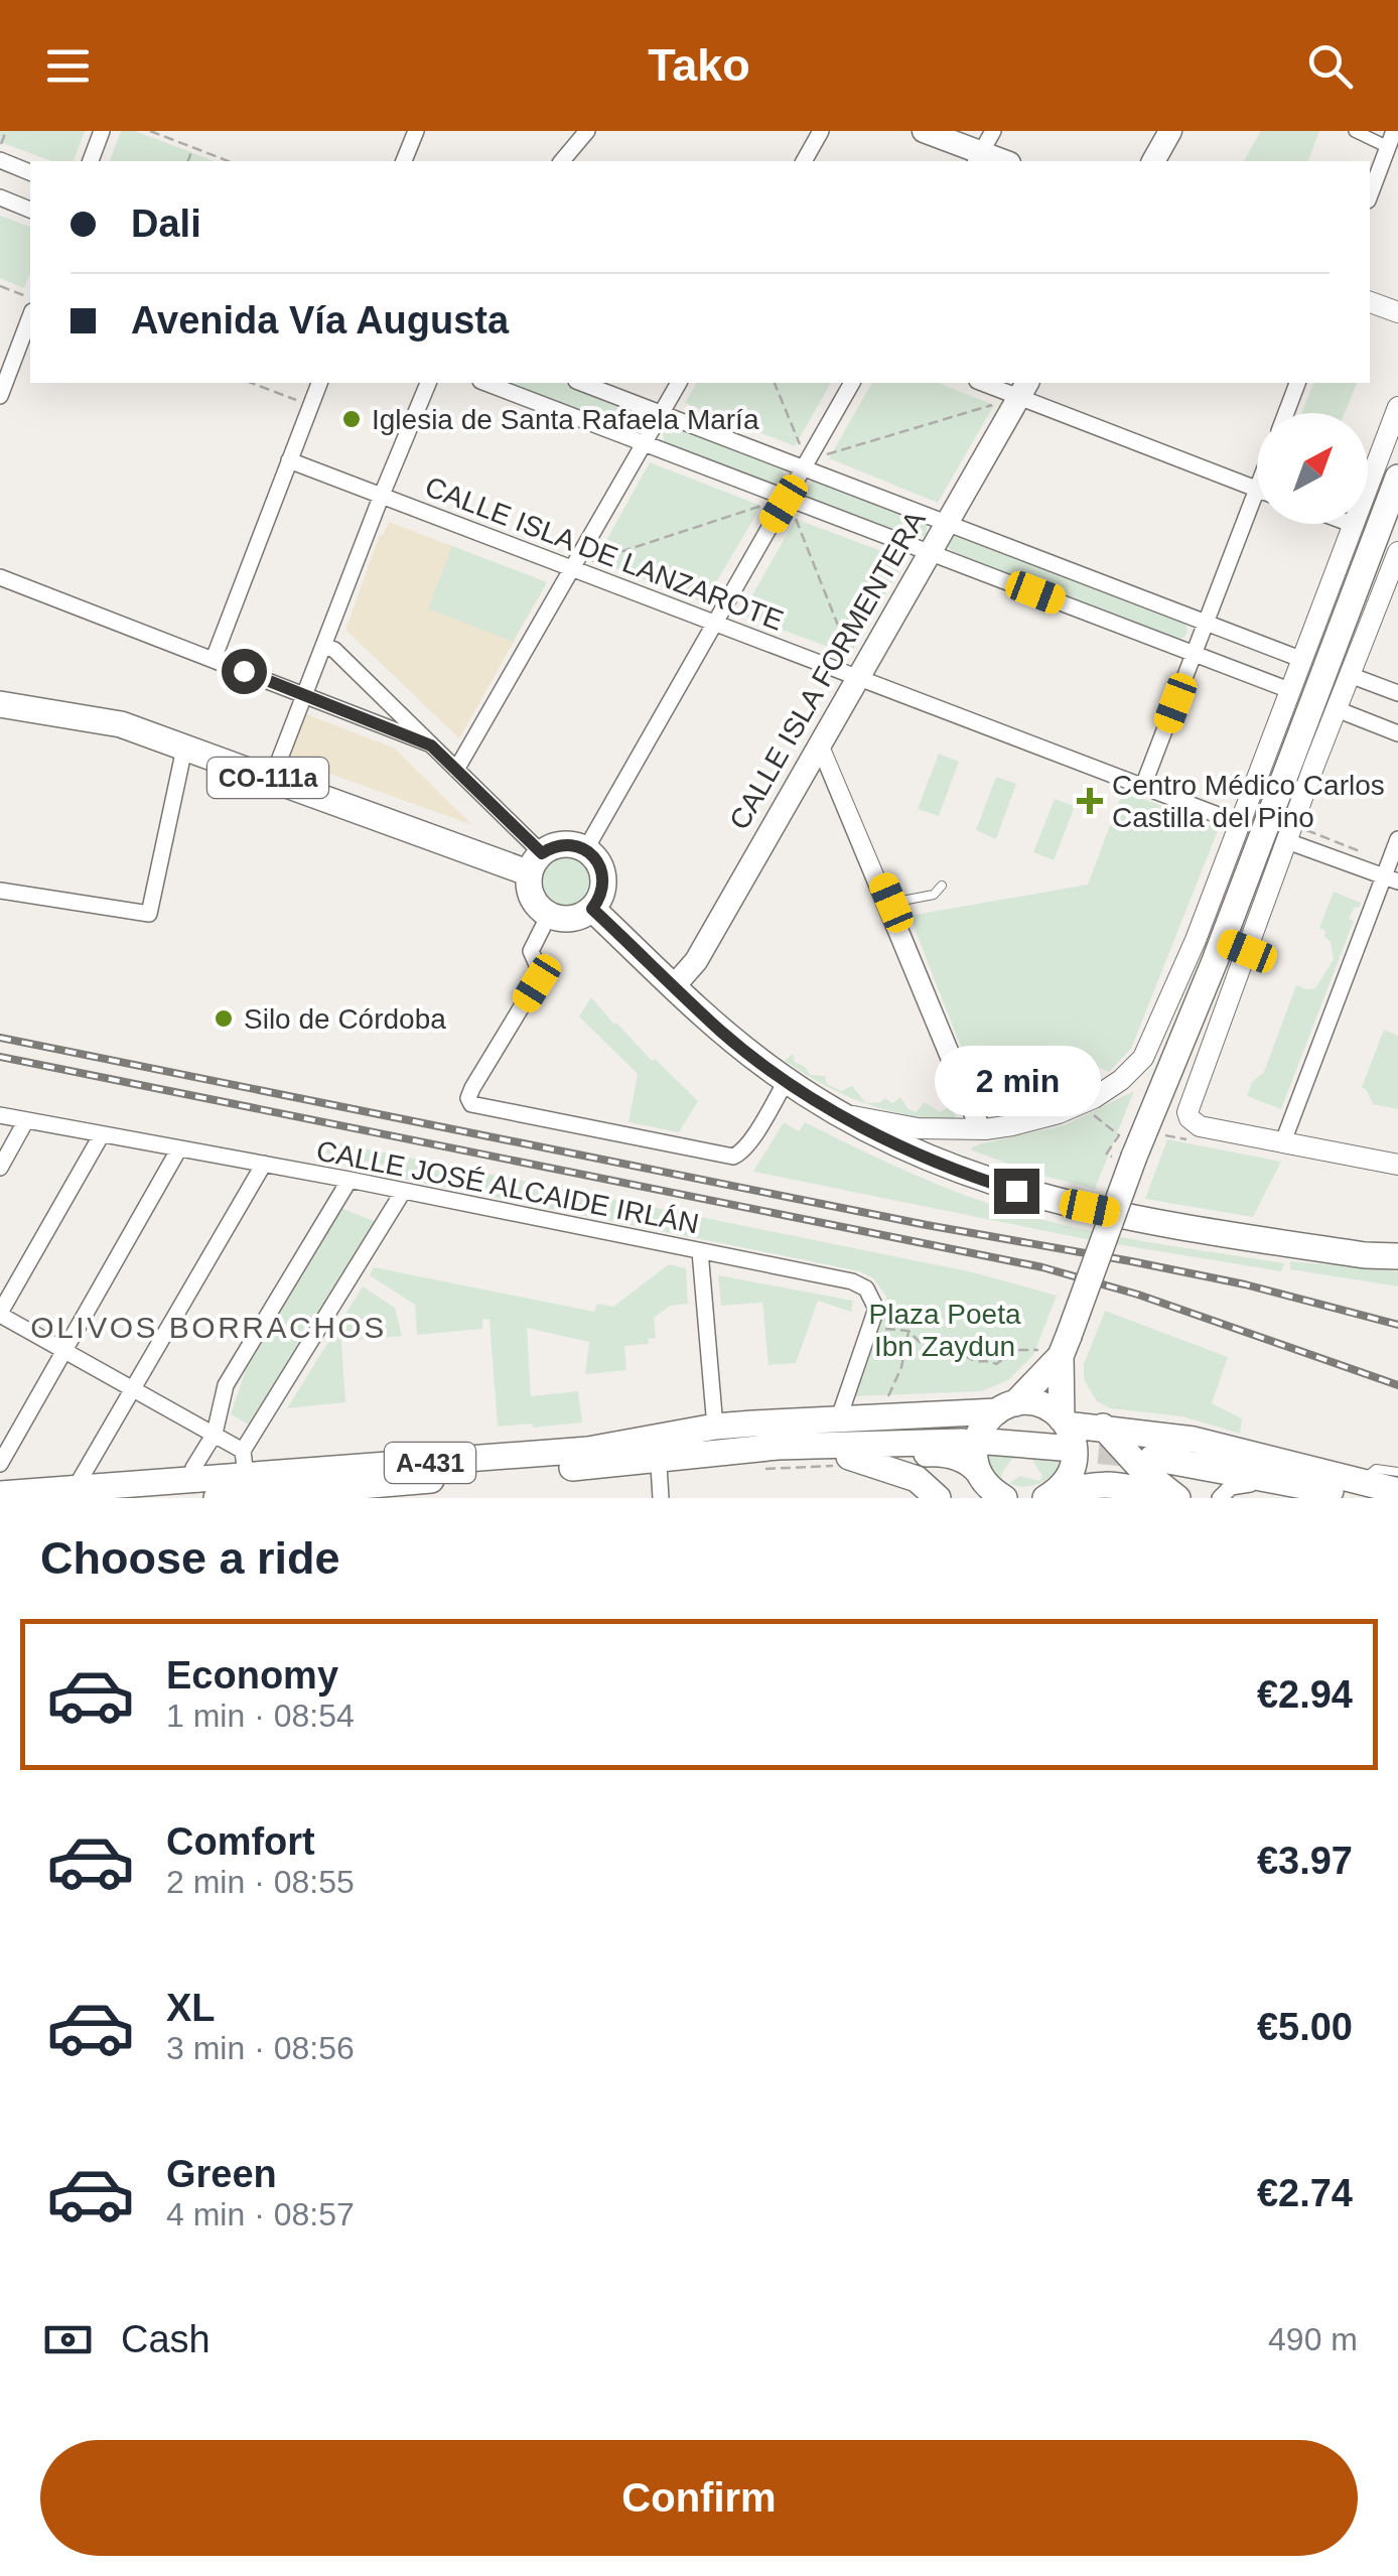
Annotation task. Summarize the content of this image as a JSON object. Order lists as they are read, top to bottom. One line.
{"streets":{"main road":["CALLE ISLA FORMENTERA","CO-111a","A-431"],"street":["CALLE ISLA DE LANZAROTE","CALLE JOSÉ ALCAIDE IRLÁN"]},"crossings":[["CALLE ISLA DE LANZAROTE","CALLE ISLA FORMENTERA"]],"districts":["OLIVOS BORRACHOS"],"parks":["Plaza Poeta Ibn Zaydun"],"places":{"other":["Iglesia de Santa Rafaela María","Silo de Córdoba"],"health":["Centro Médico Carlos Castilla del Pino"]},"north":"top right","page":{"header":"Tako","banner":["Dali","Avenida Vía Augusta"],"bubble":"2 min","heading":"Choose a ride","list":[{"name":"Economy","note":"1 min · 08:54","value":"€2.94"},{"name":"Comfort","note":"2 min · 08:55","value":"€3.97"},{"name":"XL","note":"3 min · 08:56","value":"€5.00"},{"name":"Green","note":"4 min · 08:57","value":"€2.74"}],"pay":["Cash","490 m"],"buttons":"Confirm"}}
